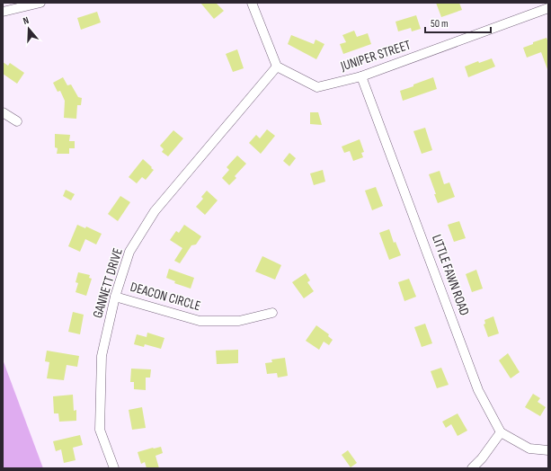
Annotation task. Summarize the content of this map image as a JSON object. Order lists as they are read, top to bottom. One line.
{"streets":{"street":["JUNIPER STREET","LITTLE FAWN ROAD","GANNETT DRIVE","DEACON CIRCLE"]},"crossings":[["JUNIPER STREET","LITTLE FAWN ROAD"],["JUNIPER STREET","GANNETT DRIVE"],["GANNETT DRIVE","DEACON CIRCLE"]],"scale_bar":"50 m","north":"top"}
